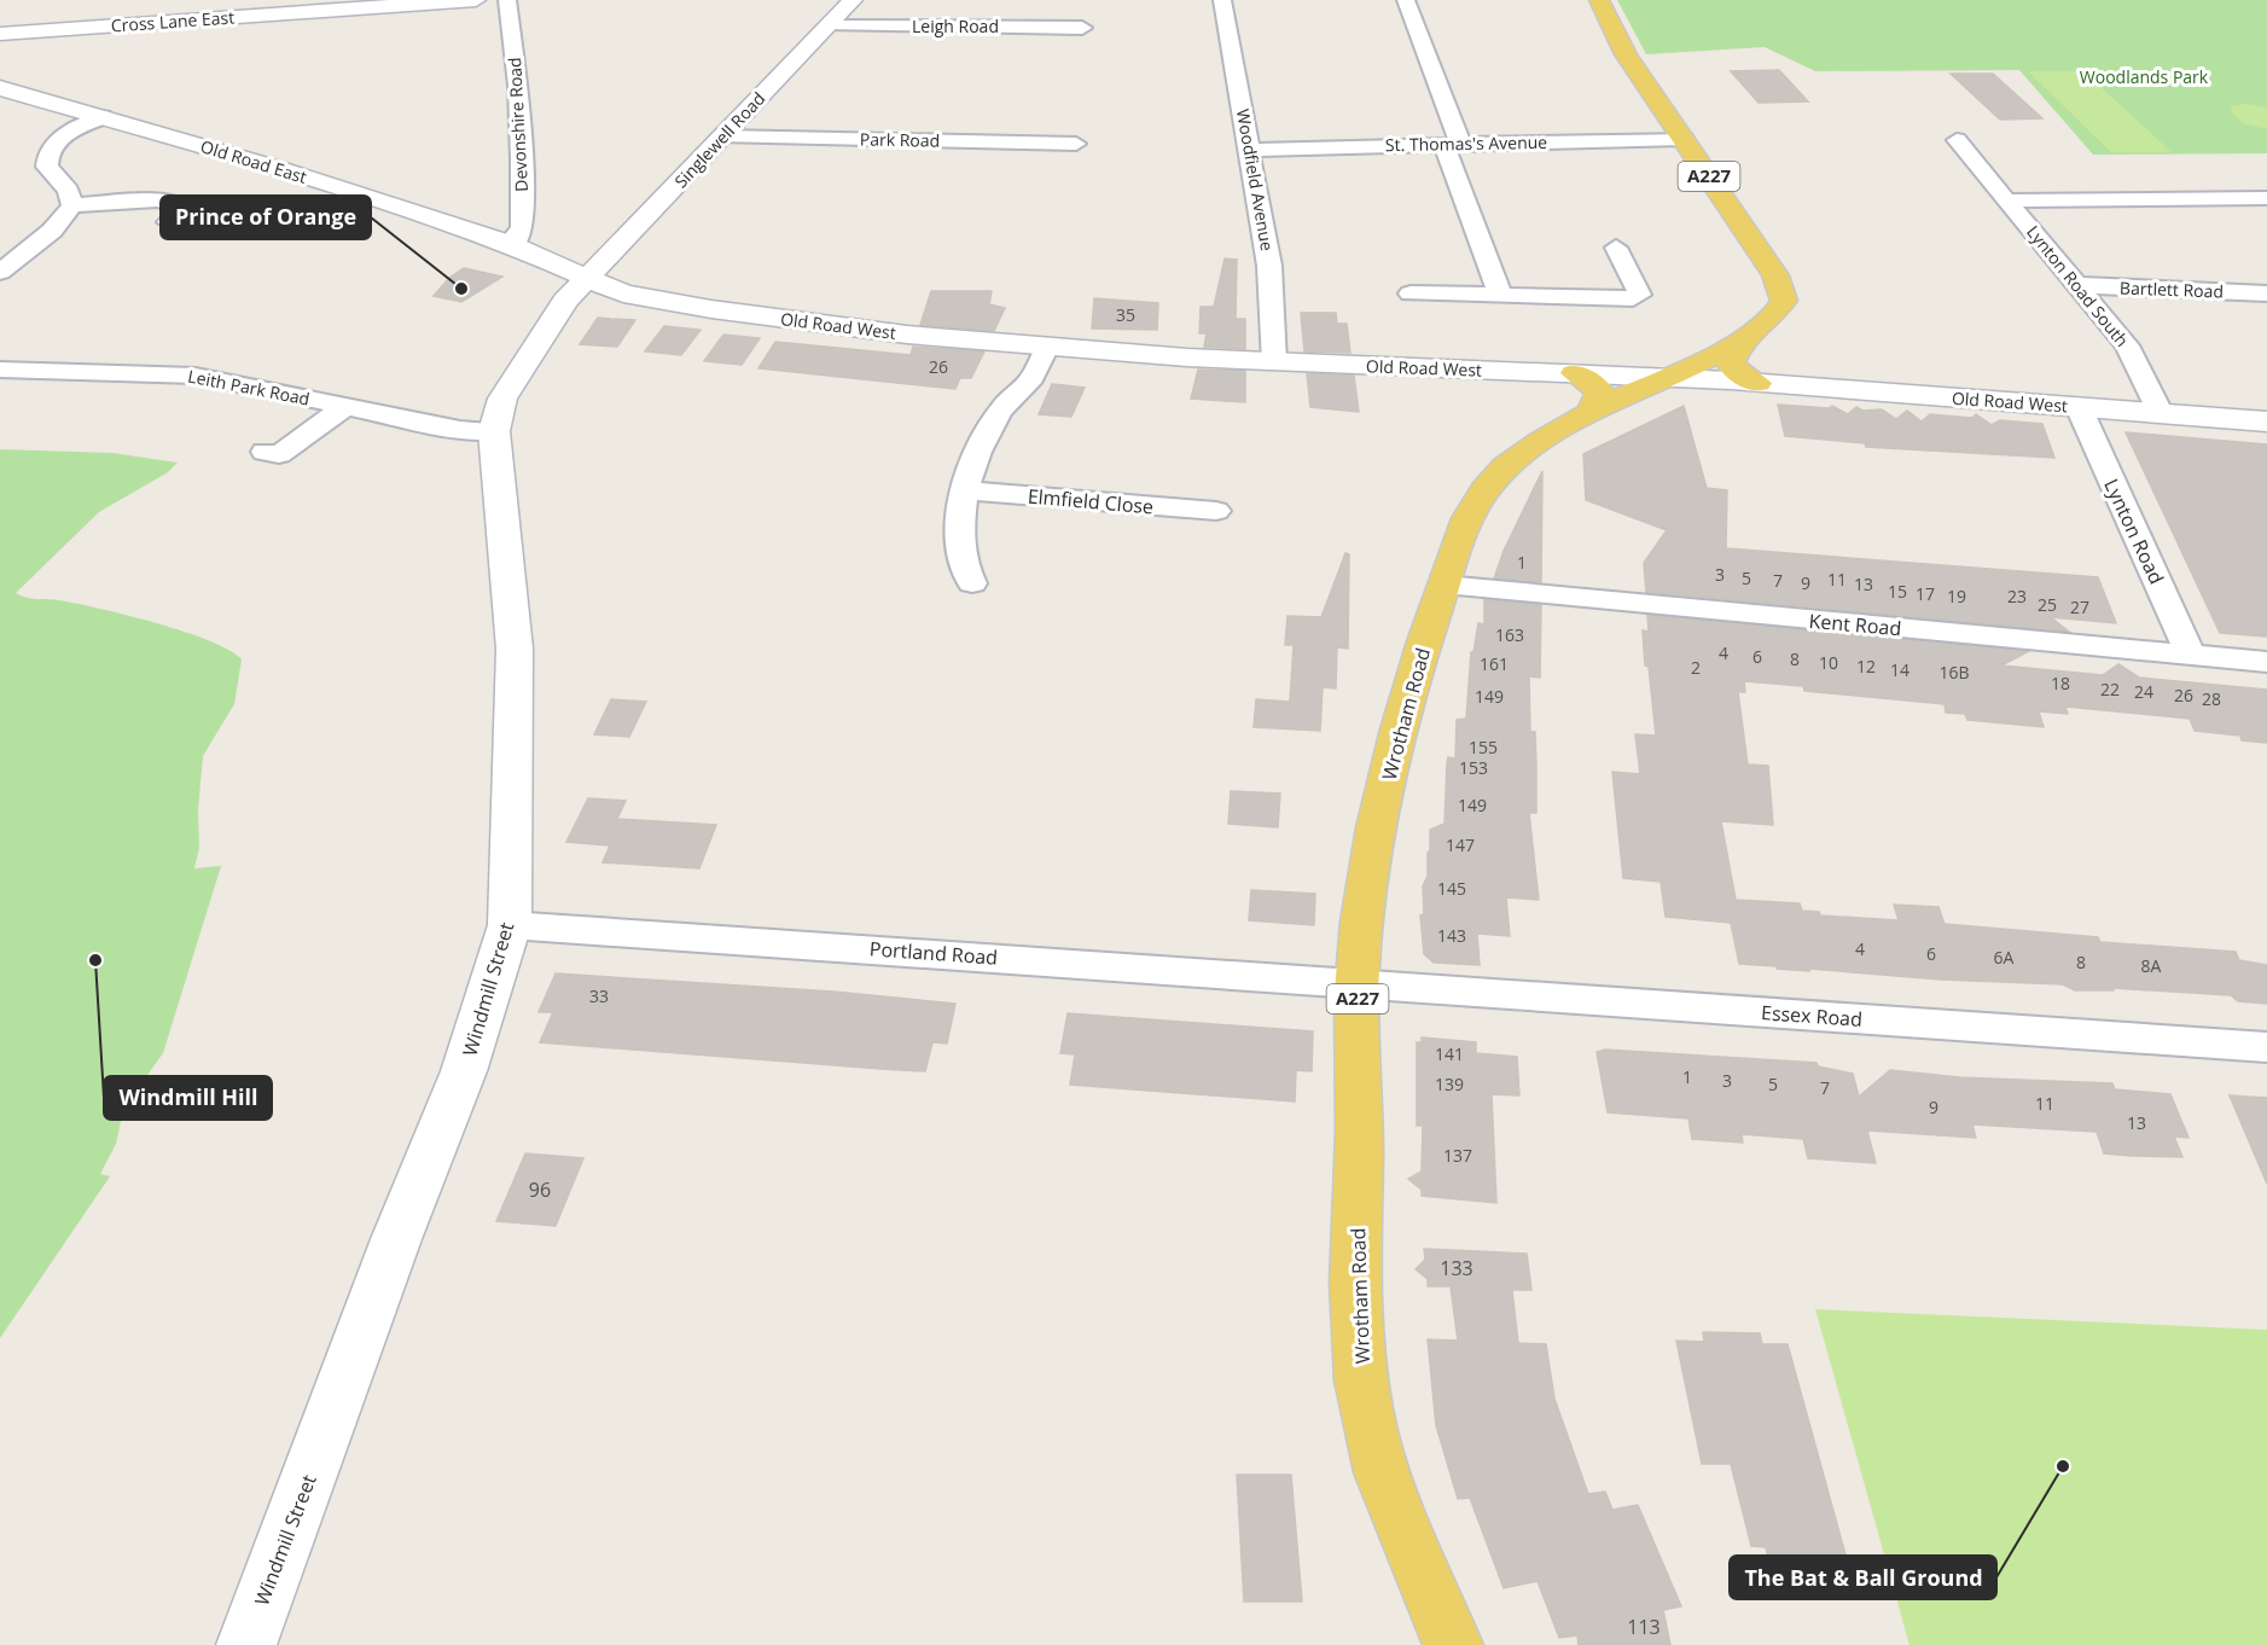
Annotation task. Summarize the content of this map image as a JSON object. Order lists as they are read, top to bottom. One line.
{"streets":{"main road":["A227","Wrotham Road"],"street":["Cross Lane East","Leigh Road","Devonshire Road","Singlewell Road","Park Road","St. Thomas's Avenue","Old Road East","Woodfield Avenue","Lynton Road South","Bartlett Road","Old Road West","Leith Park Road","Elmfield Close","Lynton Road","Kent Road","Portland Road","Windmill Street","Essex Road"]},"crossings":[["Leigh Road","Singlewell Road"],["Devonshire Road","Old Road East"],["Singlewell Road","Park Road"],["Singlewell Road","Old Road East"],["Singlewell Road","Old Road West"],["Singlewell Road","Windmill Street"],["St. Thomas's Avenue","Woodfield Avenue"],["St. Thomas's Avenue","Wrotham Road"],["Old Road East","Old Road West"],["Old Road East","Windmill Street"],["Woodfield Avenue","Old Road West"],["Lynton Road South","Bartlett Road"],["Lynton Road South","Old Road West"],["Old Road West","Lynton Road"],["Old Road West","Wrotham Road"],["Old Road West","Windmill Street"],["Leith Park Road","Windmill Street"],["Lynton Road","Kent Road"],["Kent Road","Wrotham Road"],["Wrotham Road","Portland Road"],["Wrotham Road","Essex Road"],["Portland Road","Windmill Street"],["Portland Road","Essex Road"]],"parks":["Woodlands Park"],"places":["Prince of Orange","Windmill Hill","The Bat & Ball Ground"],"house_numbers":["35","26","1","3","5","11","7","9","13","15","17","19","23","25","27","163","4","6","8","10","161","12","2","14","16B","18","22","24","26","149","28","155","153","149","147","145","143","4","6","6A","8","8A","33","141","1","3","139","5","7","11","9","13","137","96","133","113"]}
